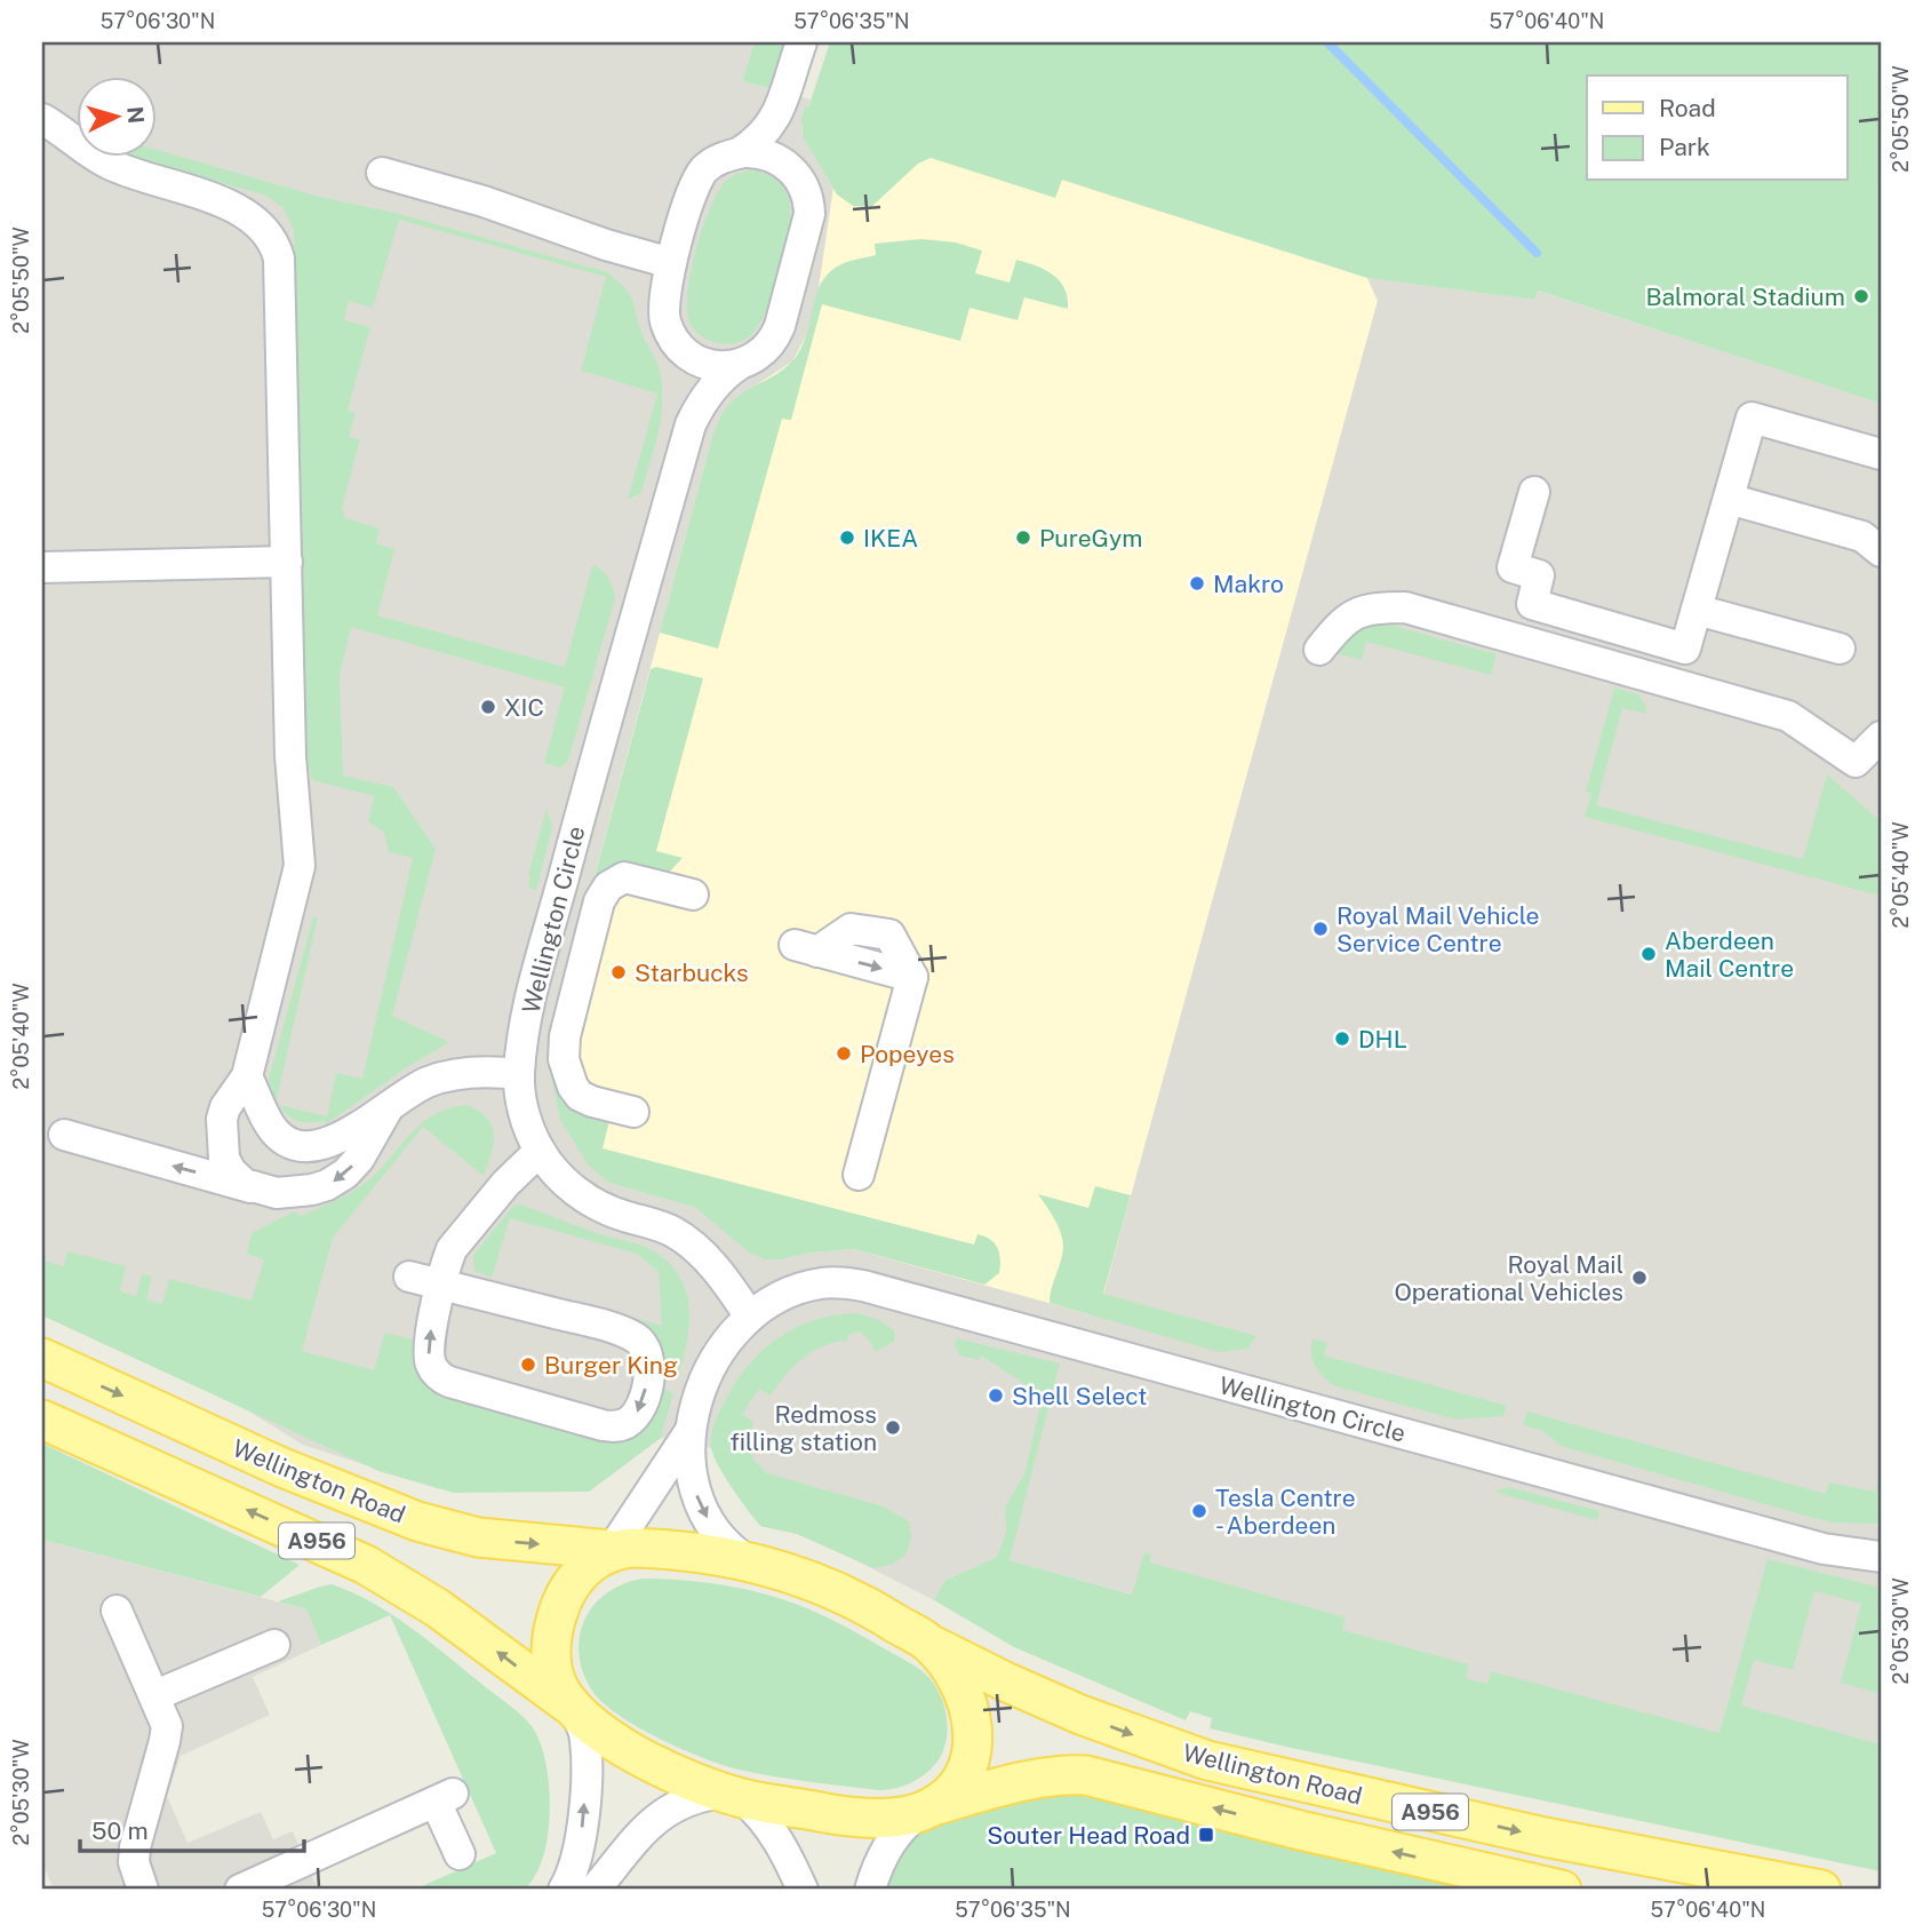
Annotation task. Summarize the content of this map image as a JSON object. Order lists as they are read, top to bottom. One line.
{"streets":{"main road":["Wellington Road","A956"],"street":["Wellington Circle"]},"crossings":[["Wellington Circle","Wellington Road"],["Wellington Circle","A956"],["Wellington Road","A956"]],"places":{"other":["Balmoral Stadium","IKEA","PureGym","Makro","XIC","Royal Mail Vehicle Service Centre","Aberdeen Mail Centre","Starbucks","DHL","Popeyes","Royal Mail Operational Vehicles","Burger King","Shell Select","Redmoss filling station","Tesla Centre - Aberdeen"],"transit":["Souter Head Road"]},"legend":["Road","Park"],"scale_bar":"50 m","north":"right","coordinates":["57°06'30\"N","57°06'35\"N","57°06'40\"N","2°05'50\"W","2°05'40\"W","2°05'30\"W"]}
